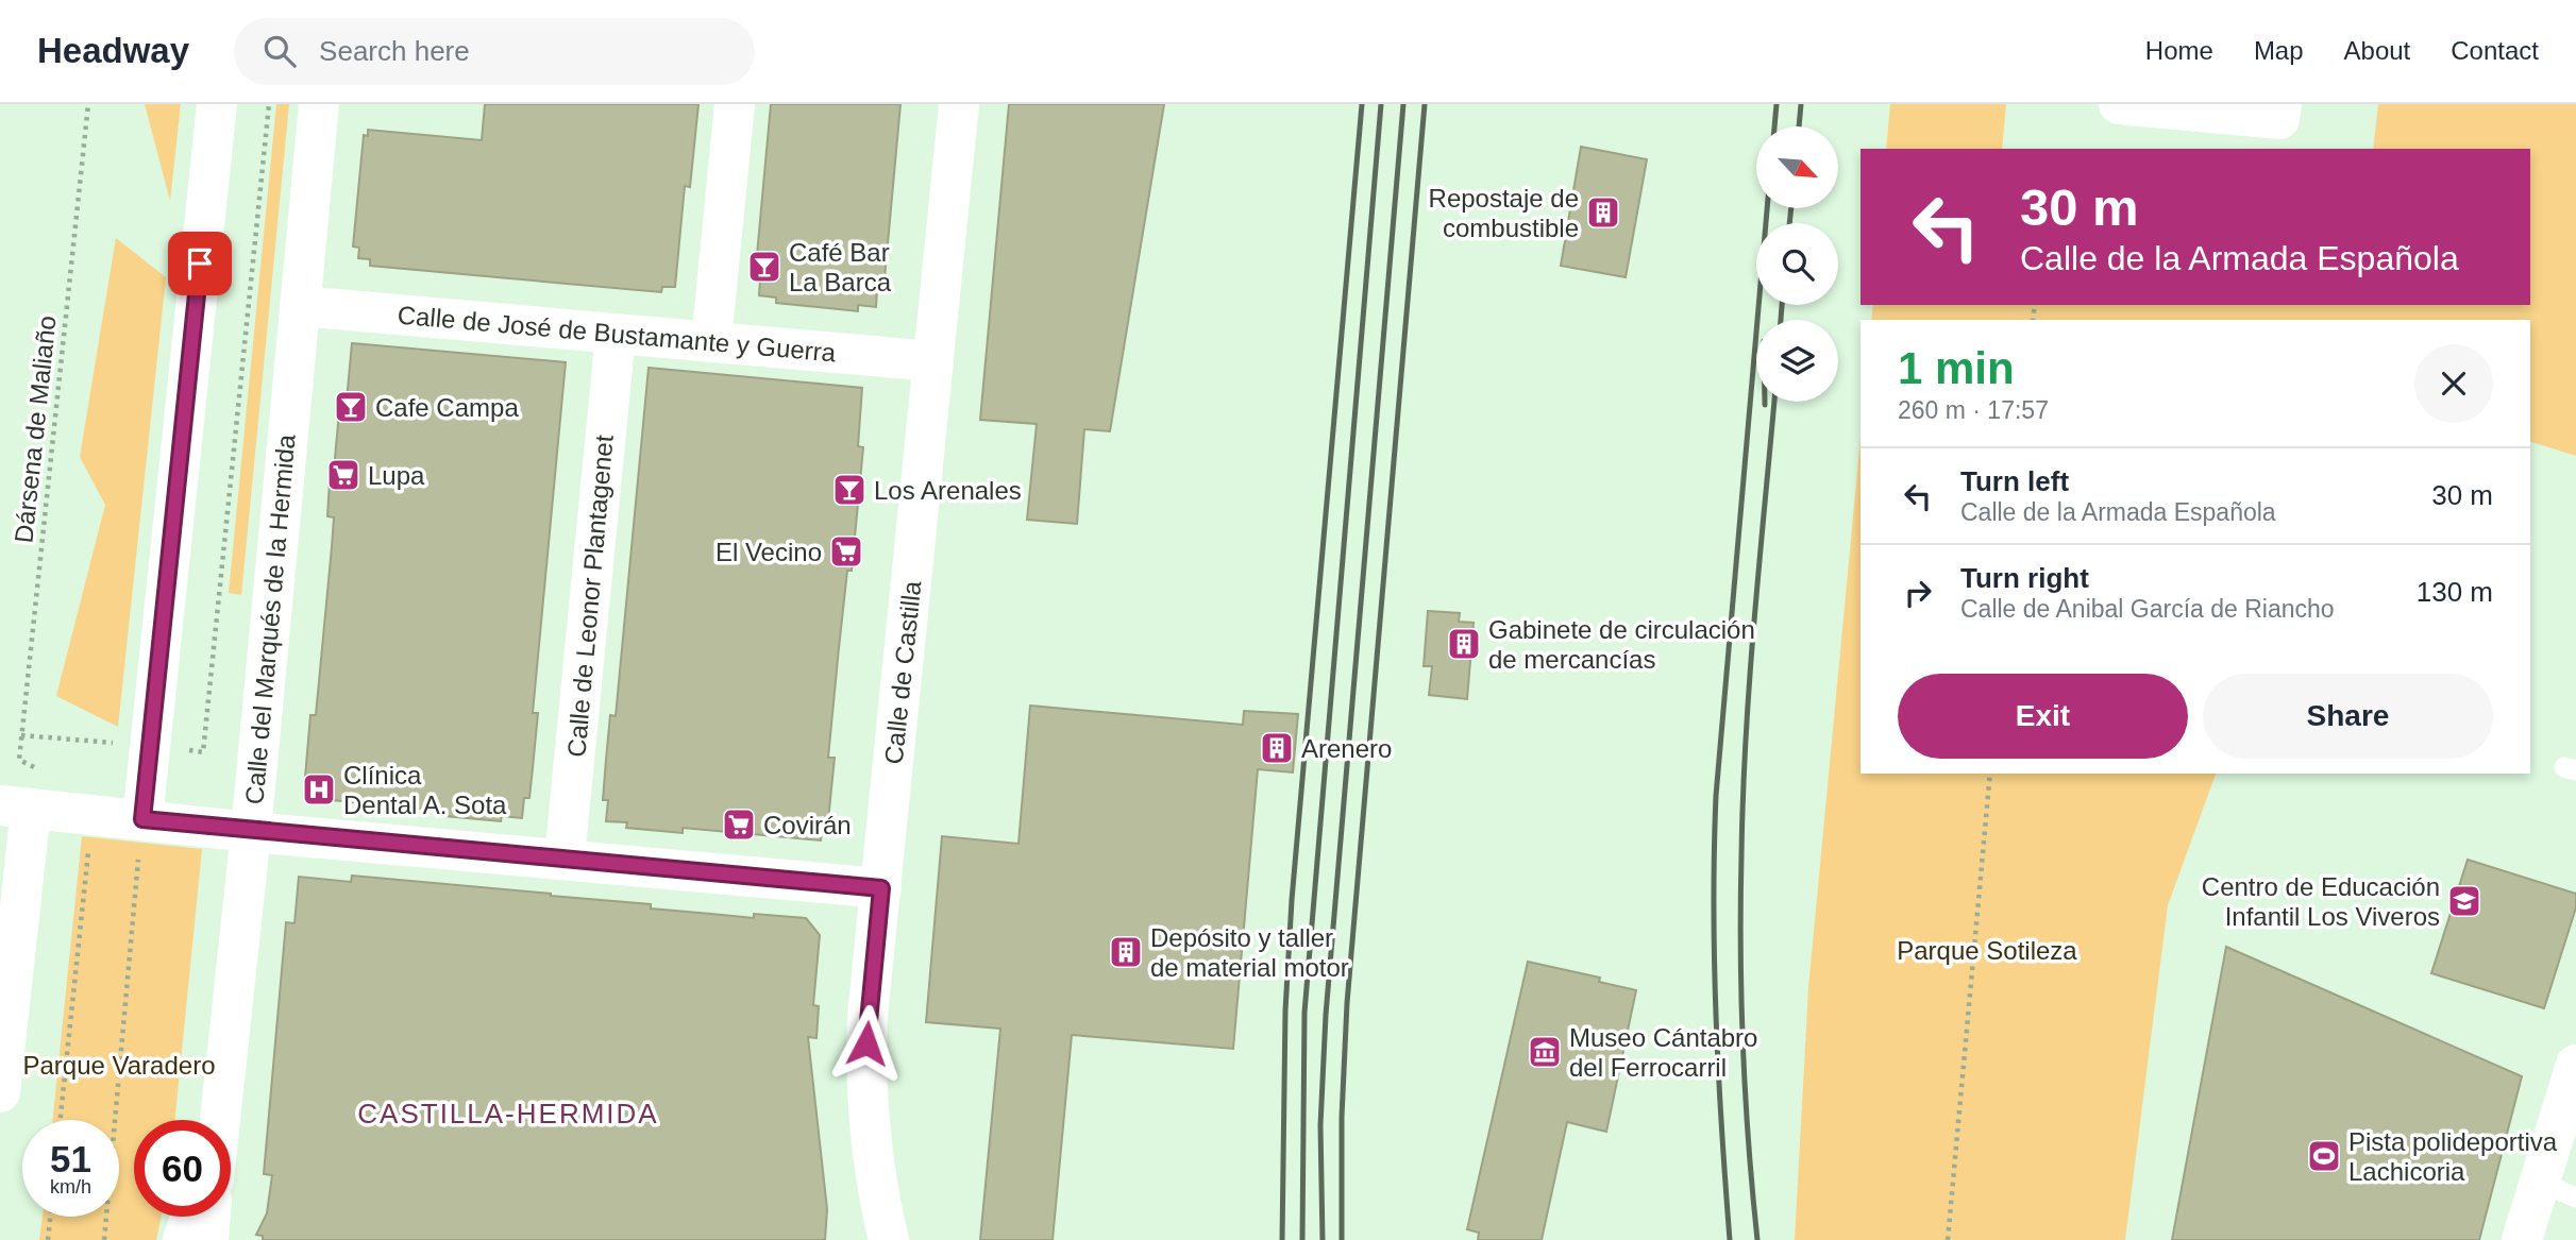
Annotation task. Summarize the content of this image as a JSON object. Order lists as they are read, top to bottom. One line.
{"streets":{"street":["Calle de José de Bustamante y Guerra","Calle de Leonor Plantagenet","Calle del Marqués de la Hermida","Calle de Castilla"],"path":["Dársena de Maliaño"]},"crossings":[["Calle de José de Bustamante y Guerra","Calle de Leonor Plantagenet"],["Calle de José de Bustamante y Guerra","Calle del Marqués de la Hermida"],["Calle de José de Bustamante y Guerra","Calle de Castilla"]],"districts":["CASTILLA-HERMIDA"],"parks":["Parque Sotileza","Parque Varadero"],"places":{"building":["Repostaje de combustible","Gabinete de circulación de mercancías","Arenero","Depósito y taller de material motor"],"bar":["Café Bar La Barca","Cafe Campa","Los Arenales"],"supermarket":["Lupa","El Vecino","Covirán"],"hospital":["Clínica Dental A. Sota"],"school or university":["Centro de Educación Infantil Los Viveros"],"museum":["Museo Cántabro del Ferrocarril"],"sports":["Pista polideportiva Lachicoria"]},"north":"bottom right","page":{"header":"Headway","search":"Search here","nav":["Home","Map","About","Contact"],"turn":["30 m","Calle de la Armada Española"],"heading":["1 min","260 m · 17:57"],"list":[{"name":"Turn left","note":"Calle de la Armada Española","value":"30 m"},{"name":"Turn right","note":"Calle de Anibal García de Riancho","value":"130 m"}],"buttons":["Exit","Share"],"speed":"51 km/h","limit":"60"}}
